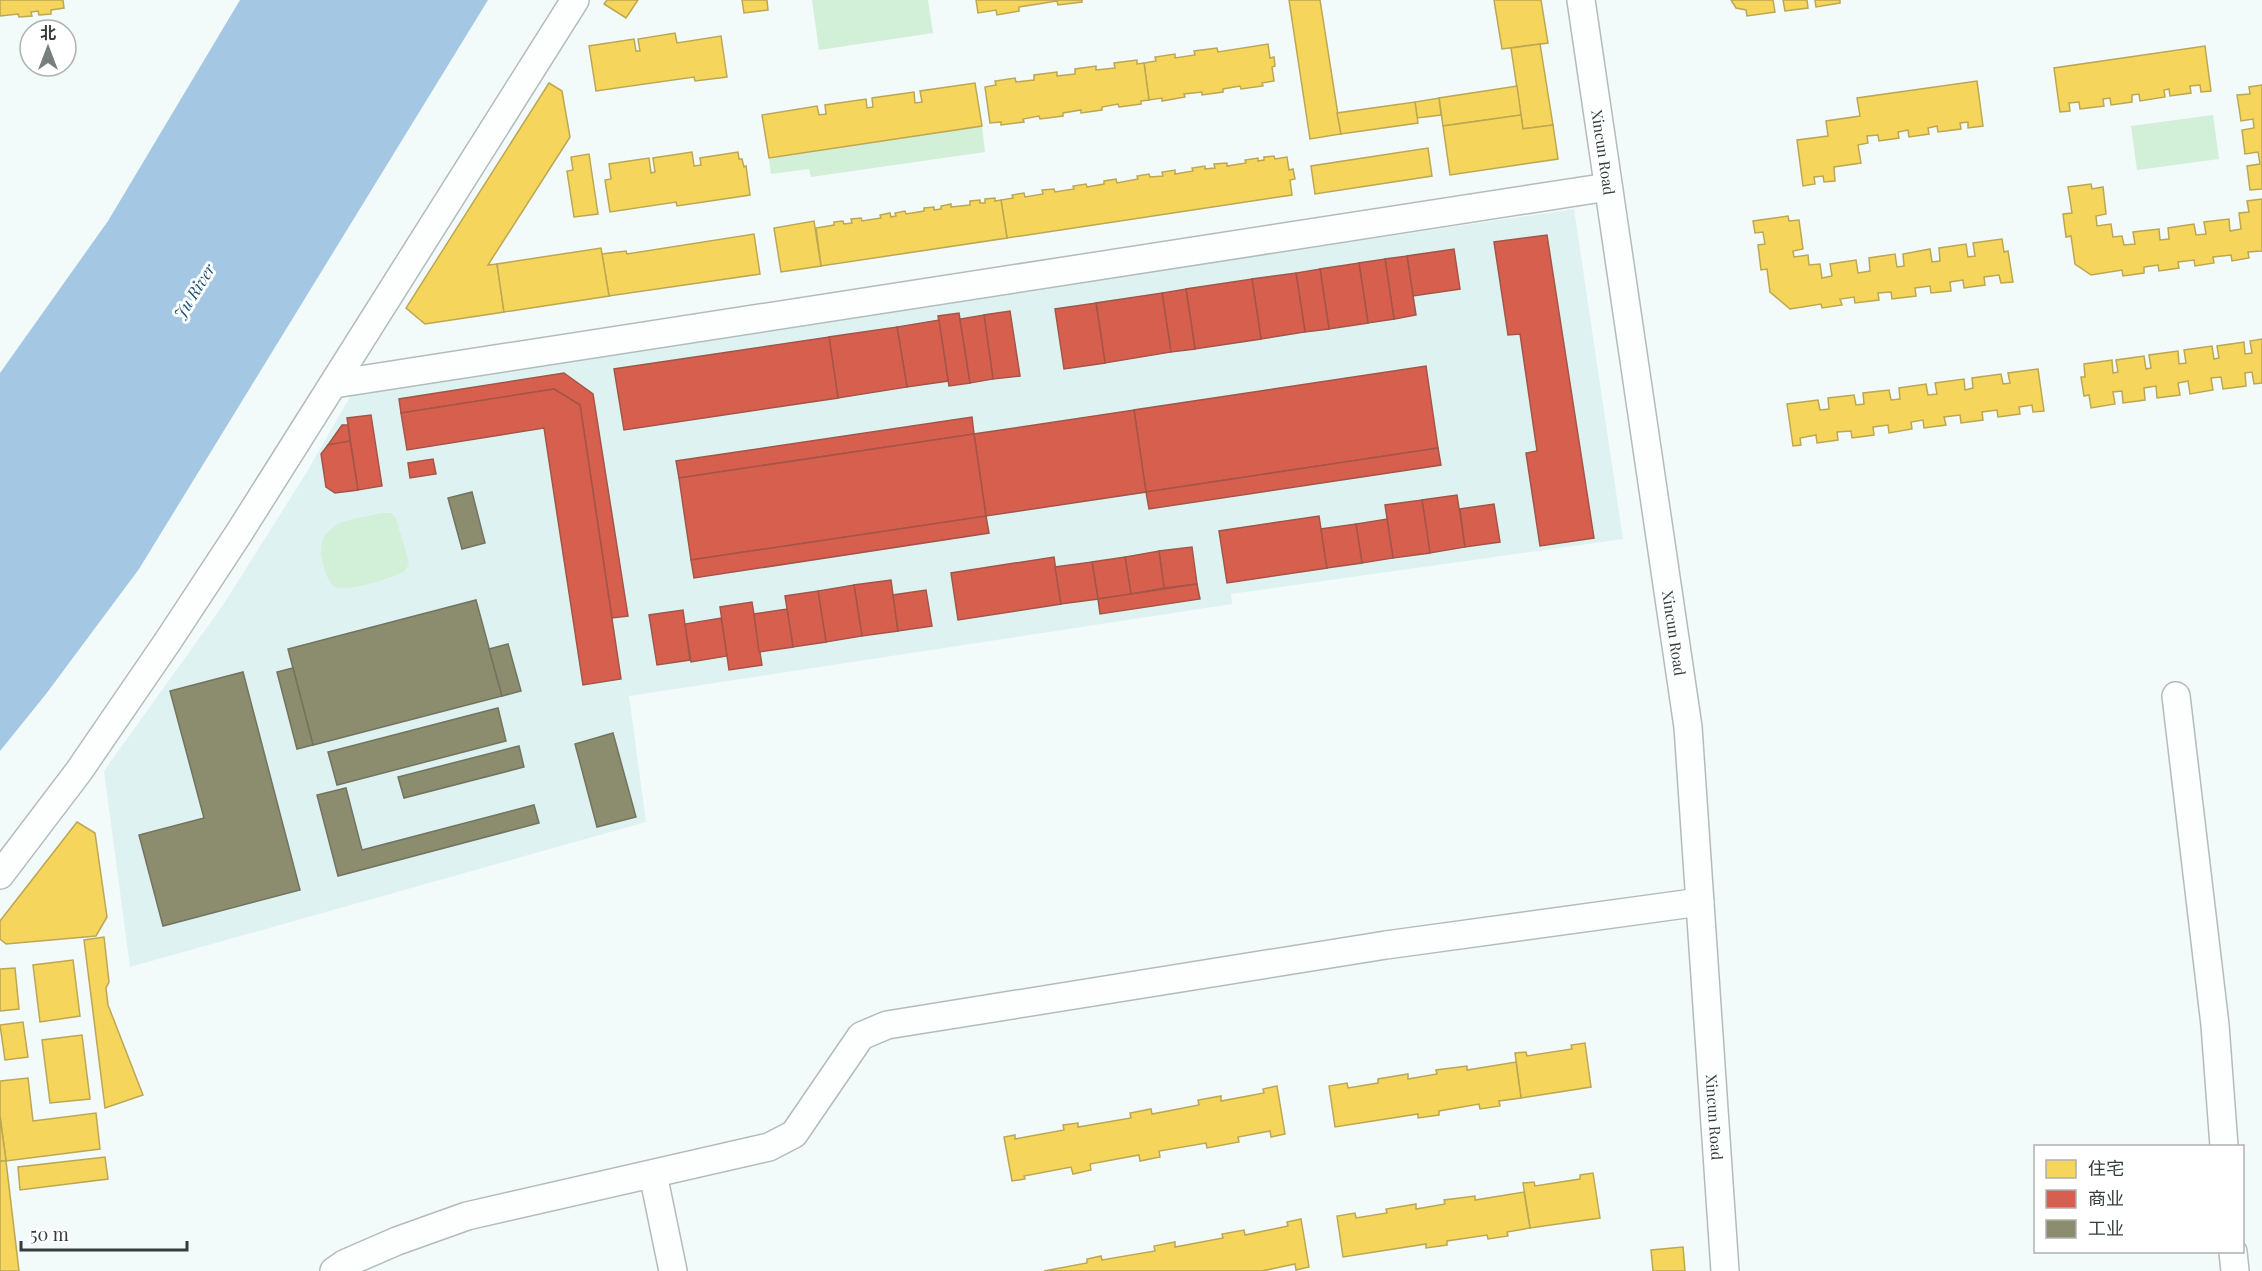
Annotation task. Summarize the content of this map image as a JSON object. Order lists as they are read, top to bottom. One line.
{"streets":{"street":["Xincun Road"]},"water":["Ju River"],"legend":["住宅","商业","工业"],"scale_bar":"50 m","north":"top"}
